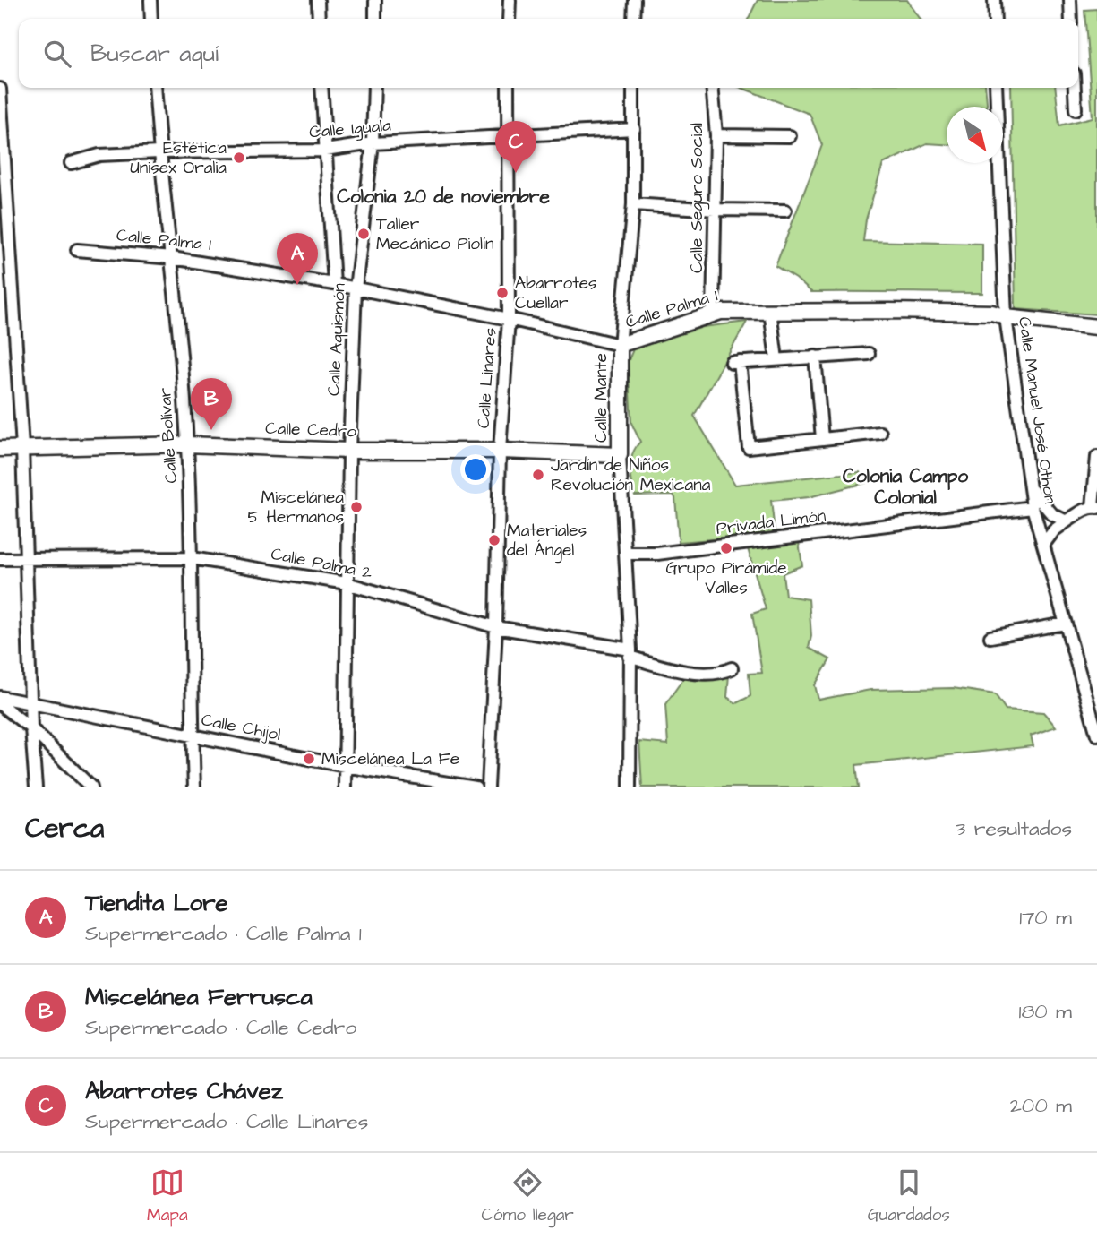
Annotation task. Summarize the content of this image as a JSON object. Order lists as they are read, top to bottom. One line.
{"streets":{"street":["Calle Iguala","Calle Seguro Social","Calle Palma 1","Calle Aquismón","Calle Linares","Calle Mante","Calle Manuel José Othon","Calle Cedro","Calle Bolívar","Privada Limón","Calle Palma 2","Calle Chijol"]},"crossings":[["Calle Iguala","Calle Aquismón"],["Calle Iguala","Calle Linares"],["Calle Iguala","Calle Mante"],["Calle Iguala","Calle Bolívar"],["Calle Seguro Social","Calle Palma 1"],["Calle Palma 1","Calle Aquismón"],["Calle Palma 1","Calle Linares"],["Calle Palma 1","Calle Mante"],["Calle Palma 1","Calle Manuel José Othon"],["Calle Palma 1","Calle Bolívar"],["Calle Aquismón","Calle Cedro"],["Calle Aquismón","Calle Palma 2"],["Calle Aquismón","Calle Chijol"],["Calle Linares","Calle Cedro"],["Calle Linares","Calle Palma 2"],["Calle Mante","Calle Cedro"],["Calle Mante","Privada Limón"],["Calle Mante","Calle Palma 2"],["Calle Manuel José Othon","Privada Limón"],["Calle Cedro","Calle Bolívar"],["Calle Bolívar","Calle Palma 2"],["Calle Bolívar","Calle Chijol"]],"districts":["Colonia 20 de noviembre","Colonia Campo Colonial"],"places":["Estética Unisex Oralia","Taller Mecánico Piolín","Abarrotes Cuellar","Jardín de Niños Revolución Mexicana","Miscelánea 5 Hermanos","Materiales del Ángel","Grupo Pirámide Valles","Miscelánea La Fe"],"north":"bottom right","page":{"search":"Buscar aquí","pins":["C","A","B"],"heading":["Cerca","3 resultados"],"list":[{"mark":"A","name":"Tiendita Lore","note":"Supermercado · Calle Palma 1","value":"170 m"},{"mark":"B","name":"Miscelánea Ferrusca","note":"Supermercado · Calle Cedro","value":"180 m"},{"mark":"C","name":"Abarrotes Chávez","note":"Supermercado · Calle Linares","value":"200 m"}],"nav":["Mapa","Cómo llegar","Guardados"]}}
